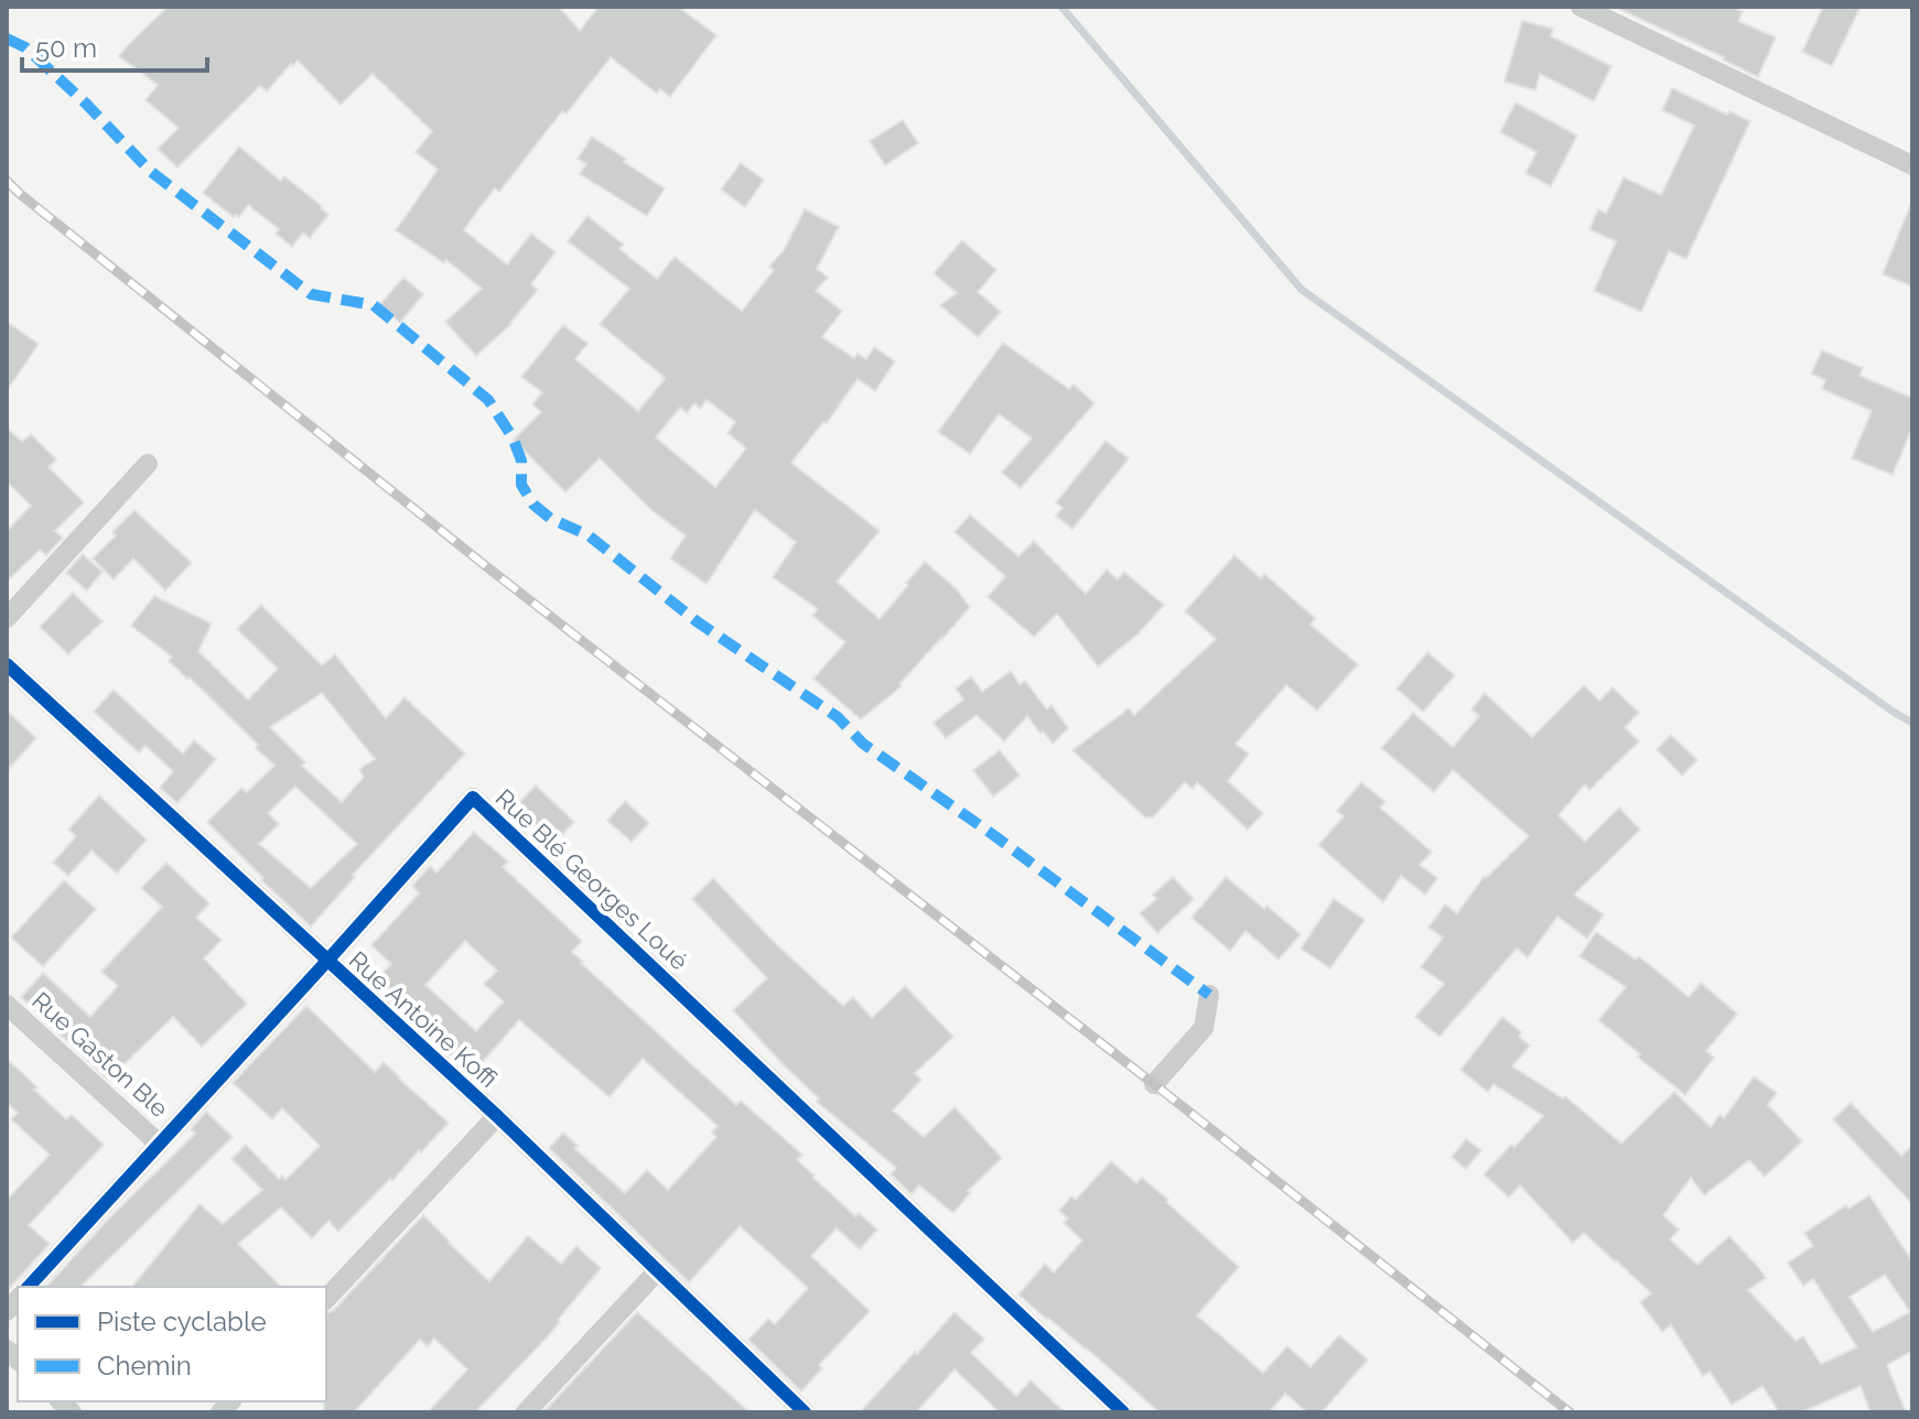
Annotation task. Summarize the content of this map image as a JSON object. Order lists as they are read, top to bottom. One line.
{"streets":{"street":["Rue Blé Georges Loué","Rue Antoine Koffi","Rue Gaston Ble"]},"crossings":[["Rue Blé Georges Loué","Rue Antoine Koffi"],["Rue Blé Georges Loué","Rue Gaston Ble"]],"legend":["Piste cyclable","Chemin"],"scale_bar":"50 m"}
